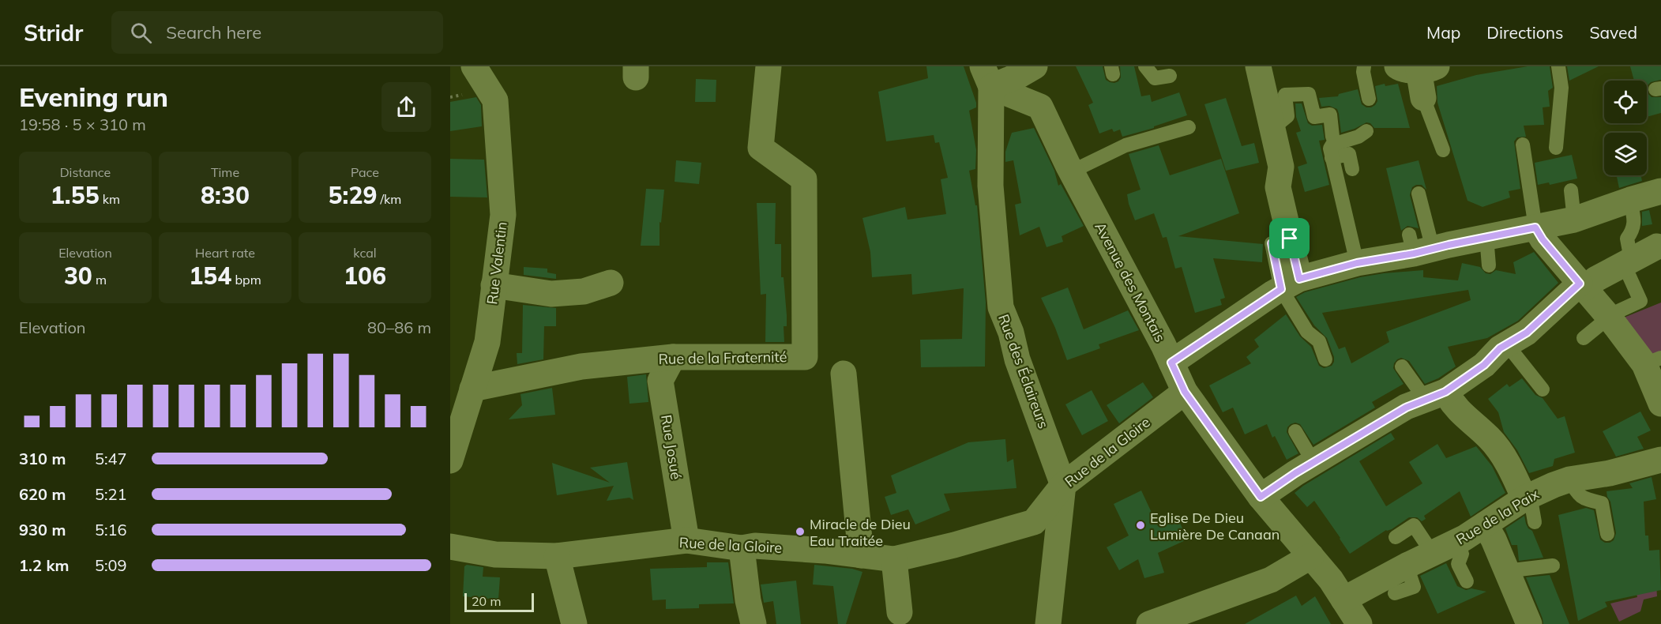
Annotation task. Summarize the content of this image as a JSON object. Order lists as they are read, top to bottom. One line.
{"streets":{"street":["Rue Valentin","Avenue des Montais","Rue de la Fraternité","Rue des Éclaireurs","Rue Josué","Rue de la Gloire","Rue de la Paix"]},"crossings":[["Rue Valentin","Rue de la Fraternité"],["Avenue des Montais","Rue des Éclaireurs"],["Avenue des Montais","Rue de la Gloire"],["Avenue des Montais","Rue de la Paix"],["Rue de la Fraternité","Rue Josué"],["Rue des Éclaireurs","Rue de la Gloire"],["Rue Josué","Rue de la Gloire"]],"places":["Eglise De Dieu Lumière De Canaan","Miracle de Dieu Eau Traitée"],"scale_bar":"20 m","page":{"header":"Stridr","search":"Search here","nav":["Map","Directions","Saved"],"heading":["Evening run","19:58 · 5 × 310 m"],"stats":[["Distance","1.55 km"],["Time","8:30"],["Pace","5:29 /km"],["Elevation","30 m"],["Heart rate","154 bpm"],["kcal","106"]],"chart":["Elevation","80–86 m"],"list":[{"name":"310 m","note":"5:47"},{"name":"620 m","note":"5:21"},{"name":"930 m","note":"5:16"},{"name":"1.2 km","note":"5:09"}],"scale":"20 m"}}
